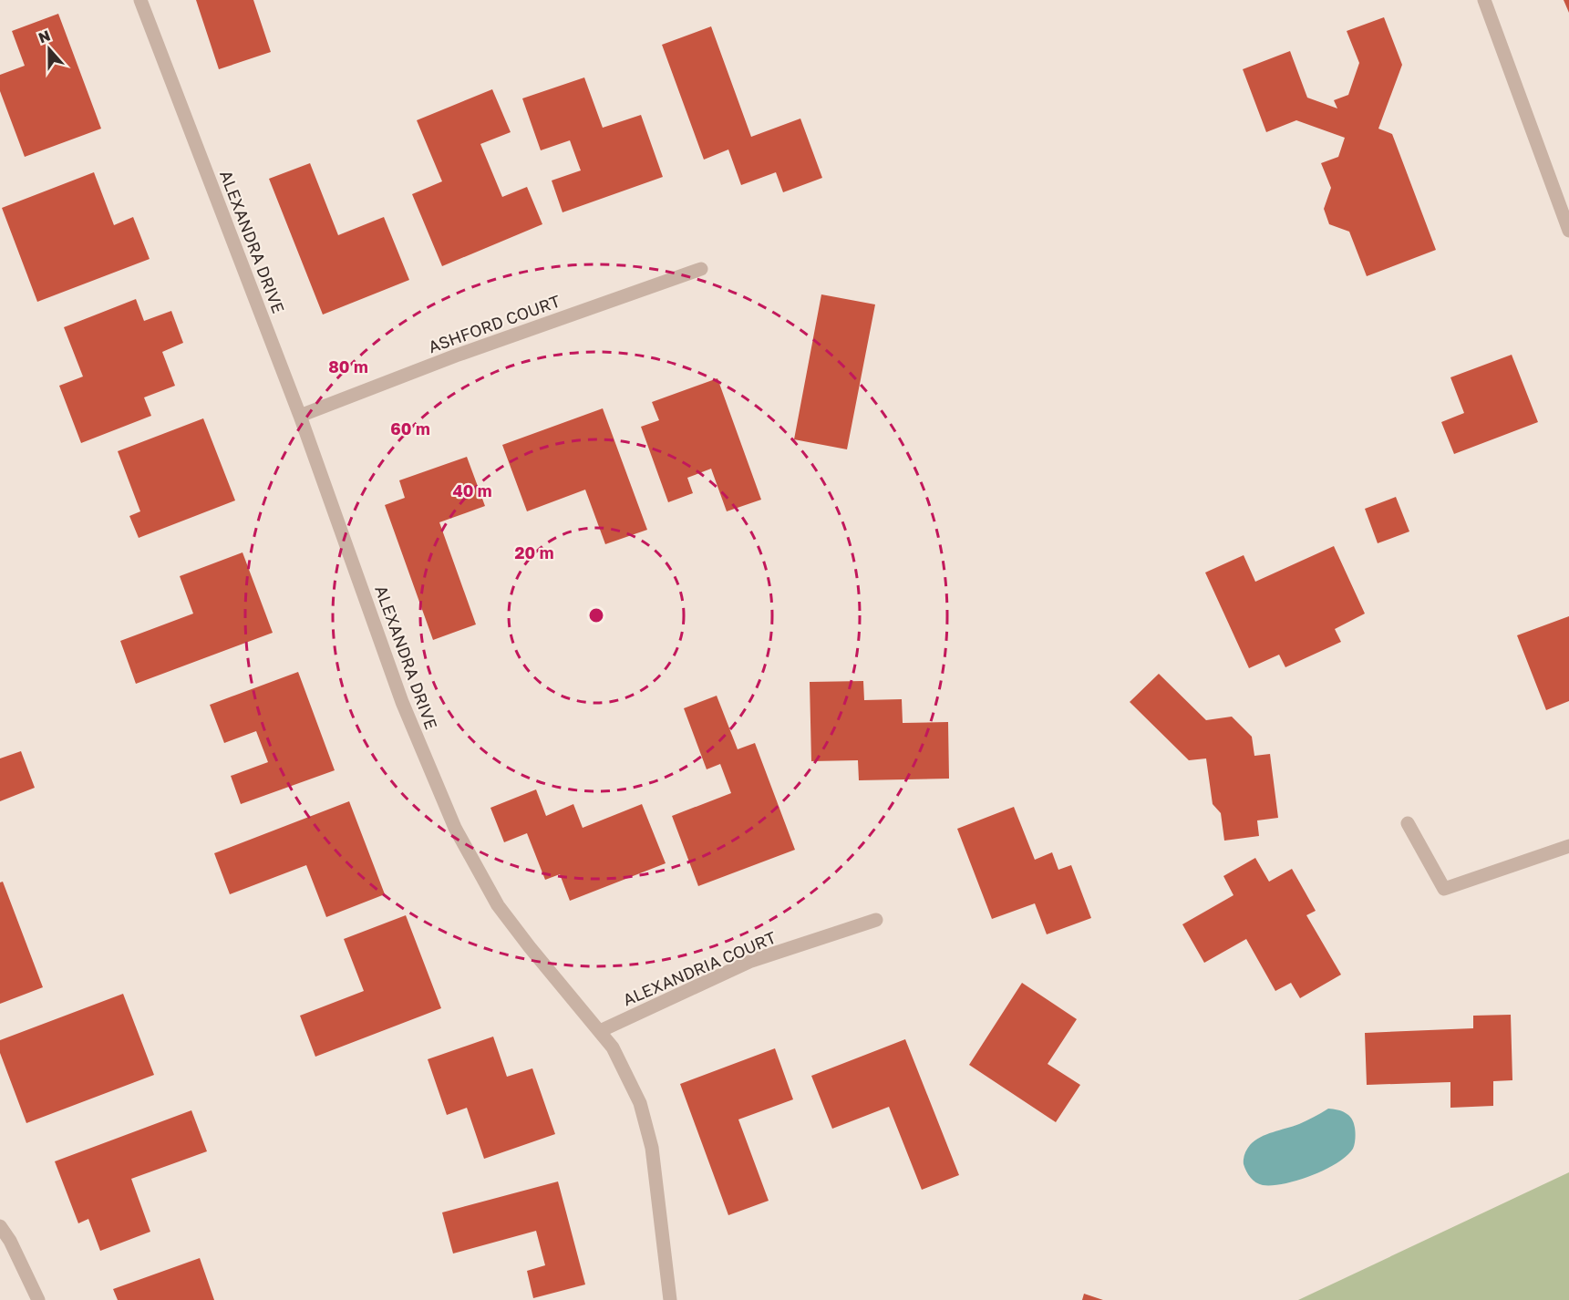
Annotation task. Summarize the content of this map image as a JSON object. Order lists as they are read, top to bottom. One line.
{"streets":{"street":["ALEXANDRA DRIVE","ASHFORD COURT","ALEXANDRIA COURT"]},"crossings":[["ALEXANDRA DRIVE","ASHFORD COURT"],["ALEXANDRA DRIVE","ALEXANDRIA COURT"]],"north":"top","rings":["80 m","60 m","40 m","20 m"]}
